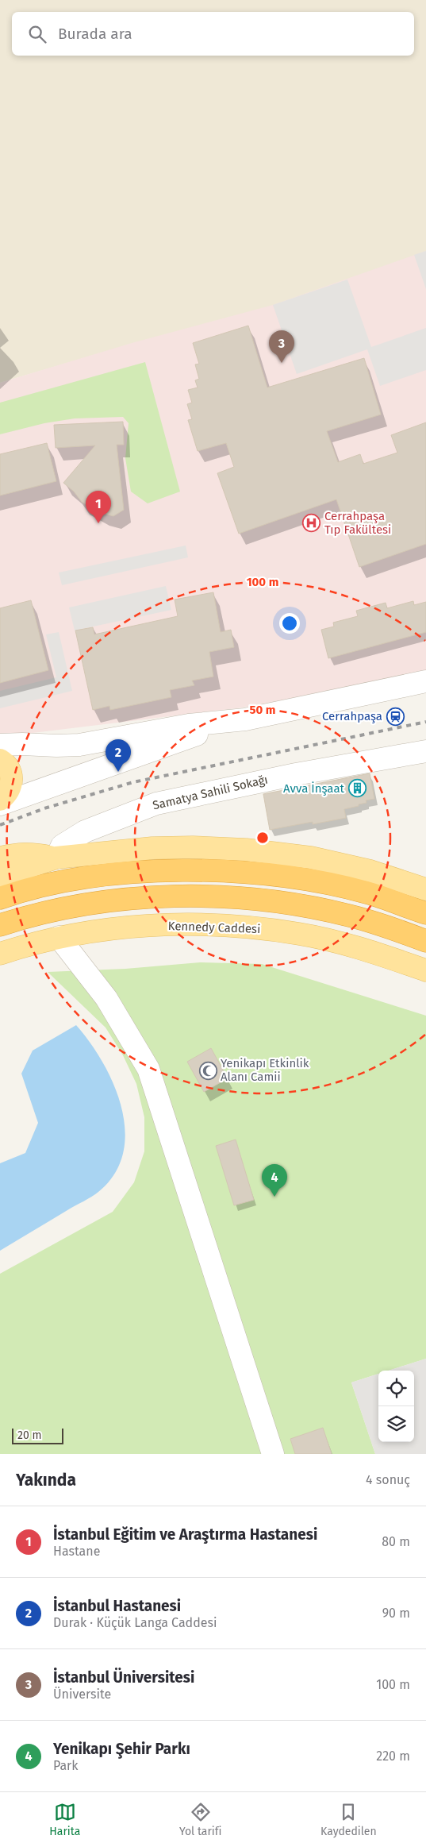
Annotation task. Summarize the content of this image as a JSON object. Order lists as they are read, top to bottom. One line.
{"streets":{"main road":["Kennedy Caddesi"],"street":["Samatya Sahili Sokağı"]},"places":{"hospital":["Cerrahpaşa Tıp Fakültesi"],"station":["Cerrahpaşa"],"building":["Avva İnşaat"],"mosque":["Yenikapı Etkinlik Alanı Camii"]},"scale_bar":"20 m","page":{"search":"Burada ara","pins":["3","1","2","4"],"scale":"20 m","heading":["Yakında","4 sonuç"],"list":[{"mark":"1","name":"İstanbul Eğitim ve Araştırma Hastanesi","note":"Hastane","value":"80 m"},{"mark":"2","name":"İstanbul Hastanesi","note":"Durak · Küçük Langa Caddesi","value":"90 m"},{"mark":"3","name":"İstanbul Üniversitesi","note":"Üniversite","value":"100 m"},{"mark":"4","name":"Yenikapı Şehir Parkı","note":"Park","value":"220 m"}],"nav":["Harita","Yol tarifi","Kaydedilen"]},"rings":["100 m","50 m"]}
